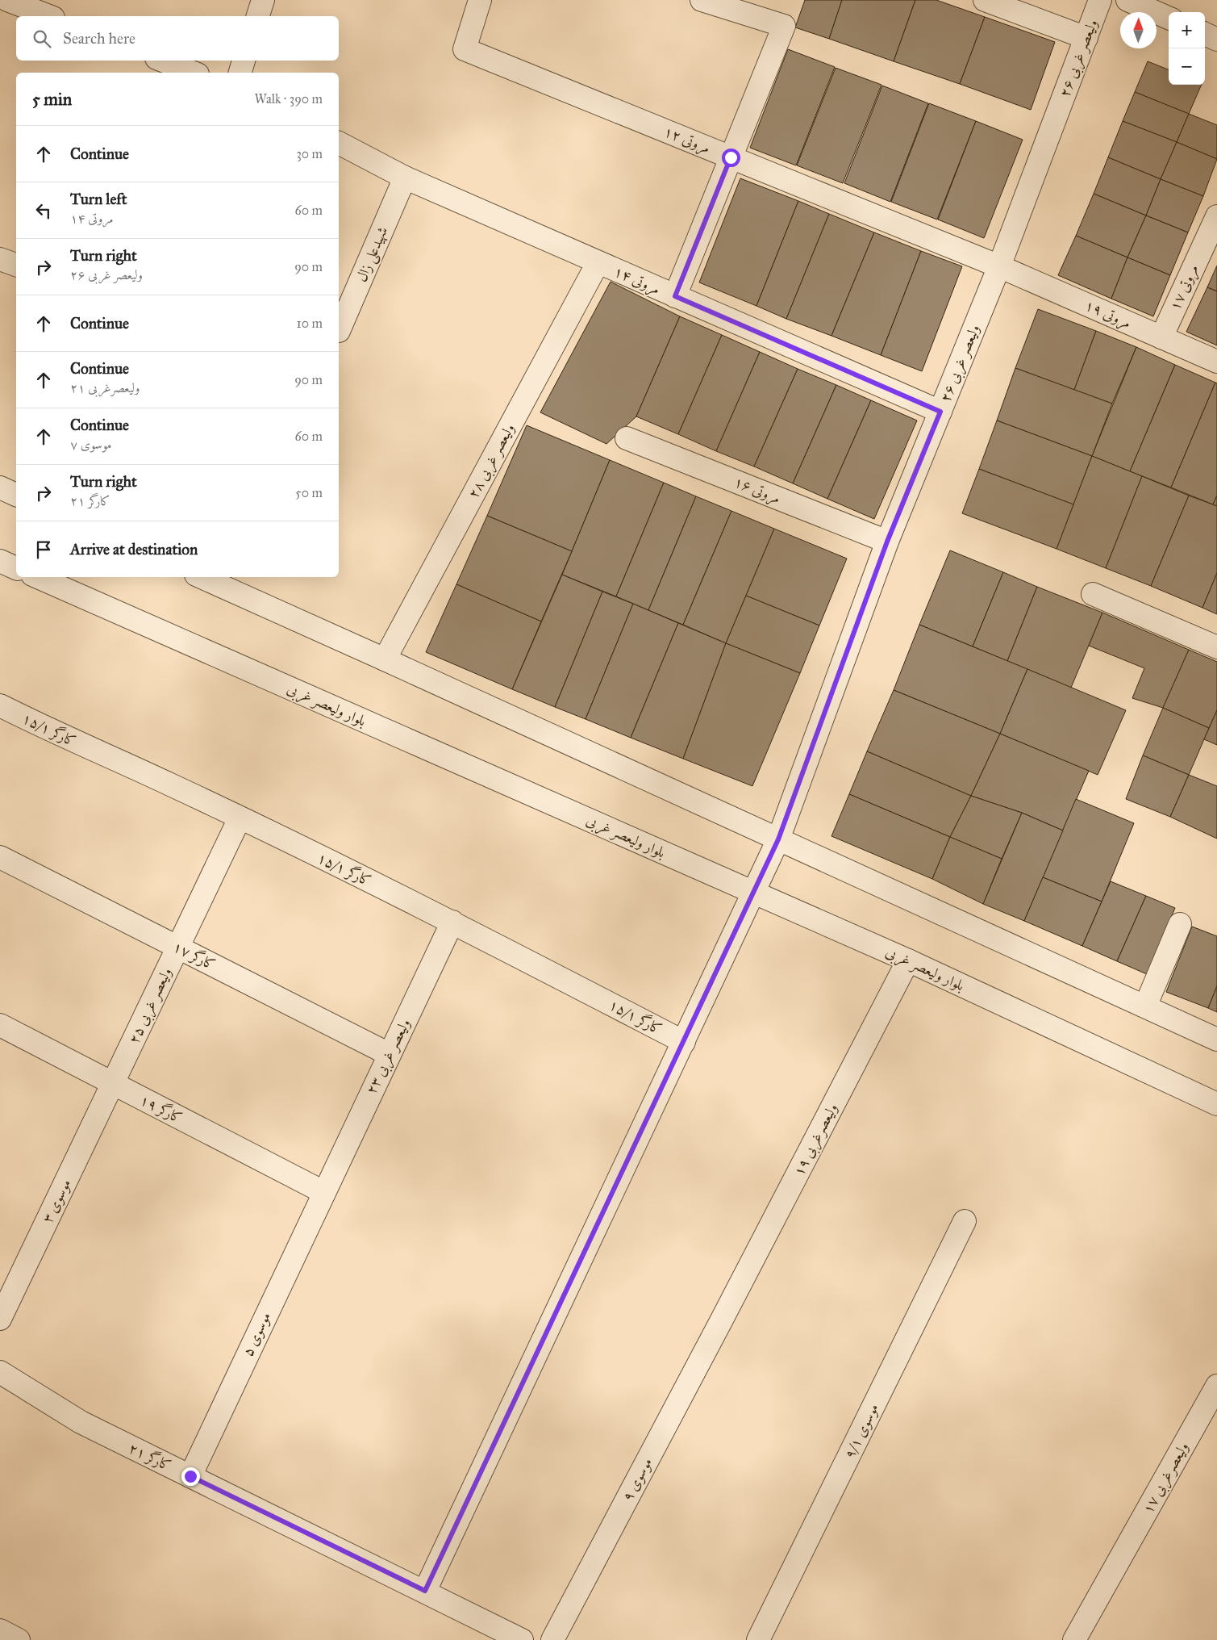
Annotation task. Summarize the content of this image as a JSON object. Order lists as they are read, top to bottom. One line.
{"streets":{"street":["ولیعصر غربی ۲۶","مروتی ۱۲","شهیدعلی زال","مروتی ۱۴","مروتی ۱۷","مروتی ۱۹","ولیعصر غربی ۲۸","مروتی ۱۶","بلوار ولیعصر غربی","کارگر ۱۵/۱","کارگر ۱۷","ولیعصر غربی ۲۵","ولیعصر غربی ۲۳","کارگر ۱۹","ولیعصرغربی ۱۹","موسوی ۳","موسوی ۵","موسوی ۹/۱","کارگر ۲۱","ولیعصرغربی ۱۷","موسوی ۹"]},"crossings":[["ولیعصر غربی ۲۶","مروتی ۱۲"],["ولیعصر غربی ۲۶","مروتی ۱۴"],["ولیعصر غربی ۲۶","مروتی ۱۹"],["ولیعصر غربی ۲۶","مروتی ۱۶"],["ولیعصر غربی ۲۶","بلوار ولیعصر غربی"],["ولیعصر غربی ۲۶","کارگر ۱۵/۱"],["ولیعصر غربی ۲۶","کارگر ۲۱"],["مروتی ۱۲","مروتی ۱۹"],["شهیدعلی زال","مروتی ۱۴"],["مروتی ۱۴","ولیعصر غربی ۲۸"],["مروتی ۱۷","مروتی ۱۹"],["بلوار ولیعصر غربی","ولیعصرغربی ۱۹"],["کارگر ۱۵/۱","ولیعصر غربی ۲۵"],["کارگر ۱۵/۱","ولیعصر غربی ۲۳"],["کارگر ۱۷","ولیعصر غربی ۲۵"],["کارگر ۱۷","ولیعصر غربی ۲۳"],["ولیعصر غربی ۲۵","کارگر ۱۹"],["ولیعصر غربی ۲۵","موسوی ۳"],["ولیعصر غربی ۲۳","کارگر ۱۹"],["ولیعصر غربی ۲۳","موسوی ۵"],["کارگر ۱۹","موسوی ۳"],["کارگر ۱۹","موسوی ۵"],["ولیعصرغربی ۱۹","موسوی ۹"],["موسوی ۵","کارگر ۲۱"]],"north":"top","page":{"map_buttons":["+","−"],"search":"Search here","heading":["5 min","Walk · 390 m"],"list":[["Continue","30 m"],["Turn left","مروتی ۱۴","60 m"],["Turn right","ولیعصر غربی ۲۶","90 m"],["Continue","10 m"],["Continue","ولیعصرغربی ۲۱","90 m"],["Continue","موسوی ۷","60 m"],["Turn right","کارگر ۲۱","50 m"],"Arrive at destination"]}}
